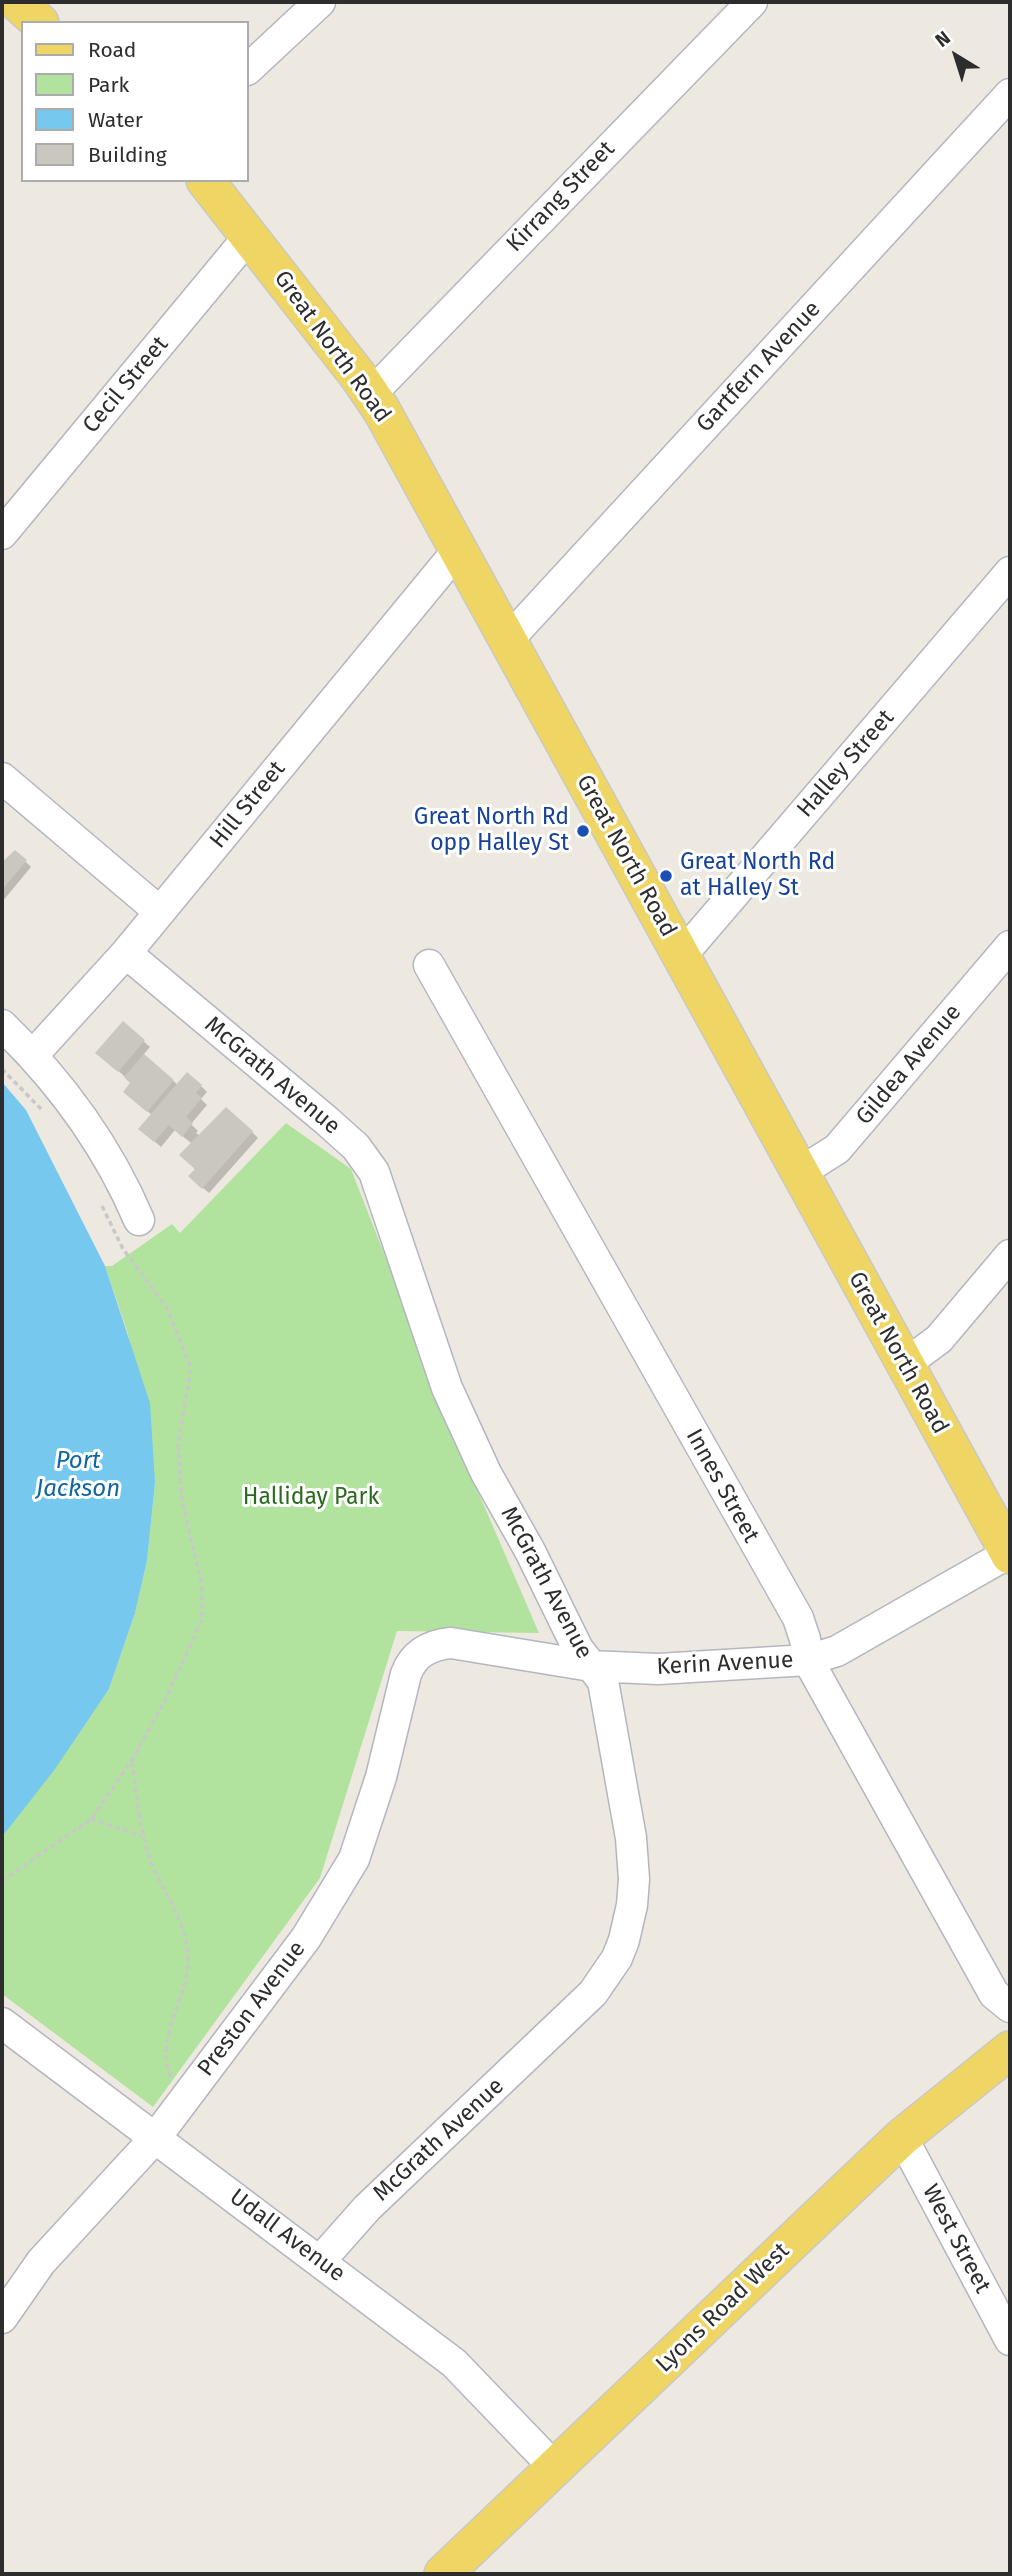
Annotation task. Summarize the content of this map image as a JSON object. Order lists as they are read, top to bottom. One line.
{"streets":{"main road":["Great North Road","Lyons Road West"],"street":["Kirrang Street","Gartfern Avenue","Cecil Street","Halley Street","Hill Street","Gildea Avenue","McGrath Avenue","Innes Street","Kerin Avenue","Preston Avenue","Udall Avenue","West Street"]},"crossings":[["Kirrang Street","Great North Road"],["Great North Road","Gartfern Avenue"],["Great North Road","Cecil Street"],["Great North Road","Halley Street"],["Great North Road","Hill Street"],["Great North Road","Gildea Avenue"],["Great North Road","Kerin Avenue"],["Hill Street","McGrath Avenue"],["McGrath Avenue","Kerin Avenue"],["McGrath Avenue","Udall Avenue"],["Innes Street","Kerin Avenue"],["Kerin Avenue","Preston Avenue"],["Preston Avenue","Udall Avenue"],["Udall Avenue","Lyons Road West"],["West Street","Lyons Road West"]],"water":["Port Jackson"],"parks":["Halliday Park"],"places":["Great North Rd opp Halley St","Great North Rd at Halley St"],"legend":["Road","Park","Water","Building"],"north":"top left"}
